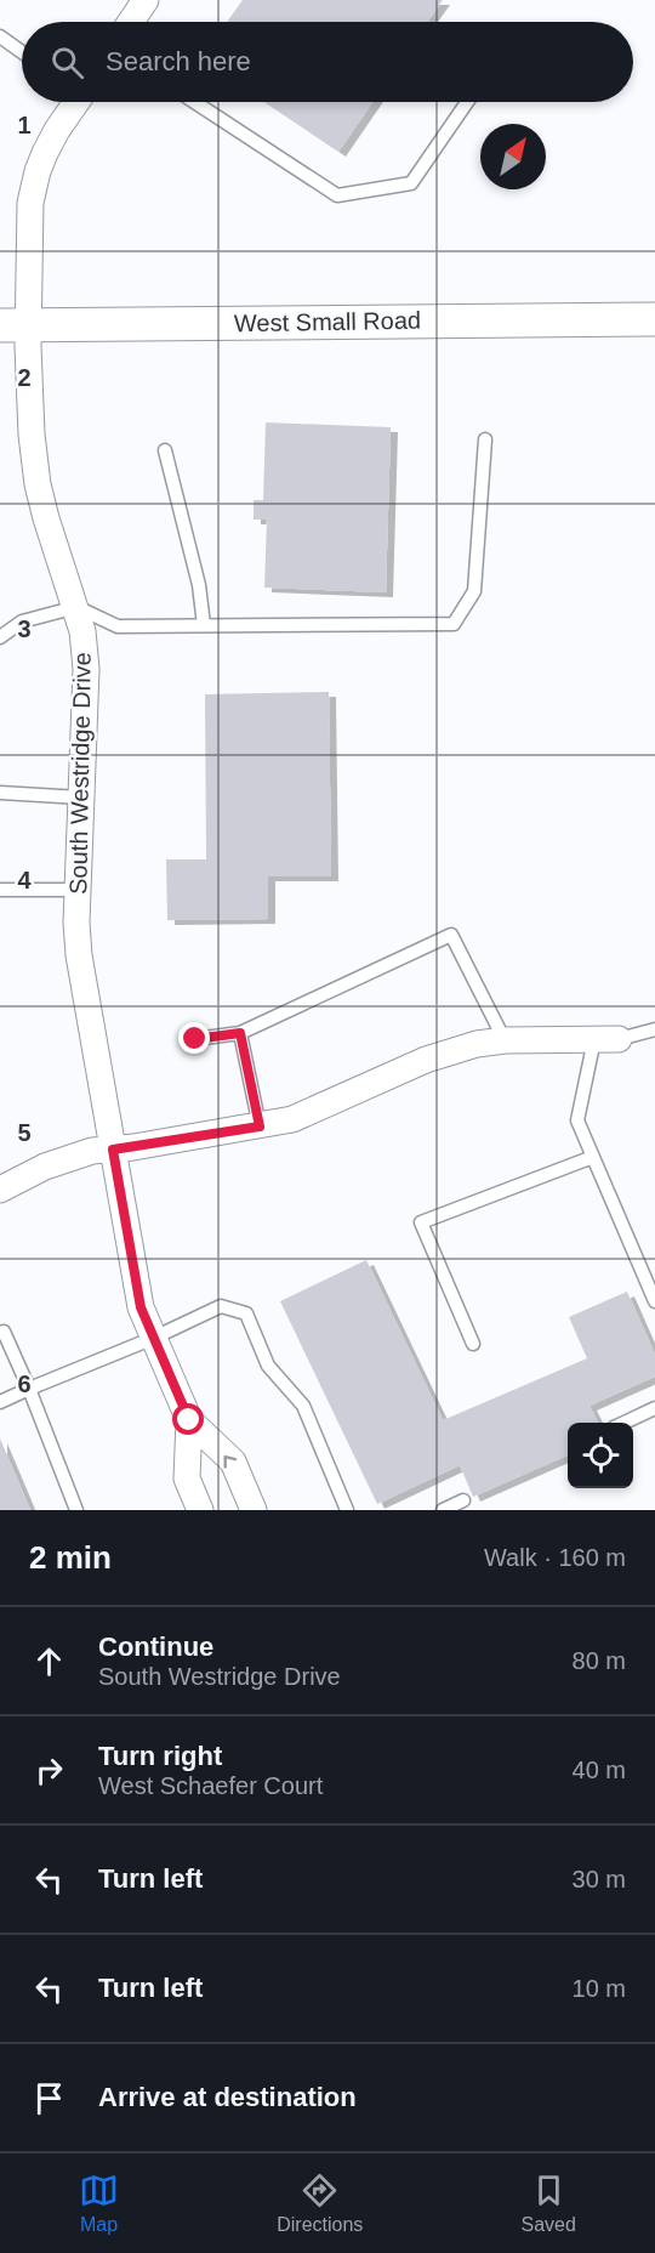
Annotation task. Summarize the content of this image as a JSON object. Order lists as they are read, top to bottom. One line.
{"streets":{"street":["West Small Road","South Westridge Drive"]},"crossings":[["West Small Road","South Westridge Drive"]],"north":"top right","page":{"search":"Search here","heading":["2 min","Walk · 160 m"],"list":[["Continue","South Westridge Drive","80 m"],["Turn right","West Schaefer Court","40 m"],["Turn left","30 m"],["Turn left","10 m"],"Arrive at destination"],"nav":["Map","Directions","Saved"]},"grid":{"rows":["1","2","3","4","5","6"]}}
